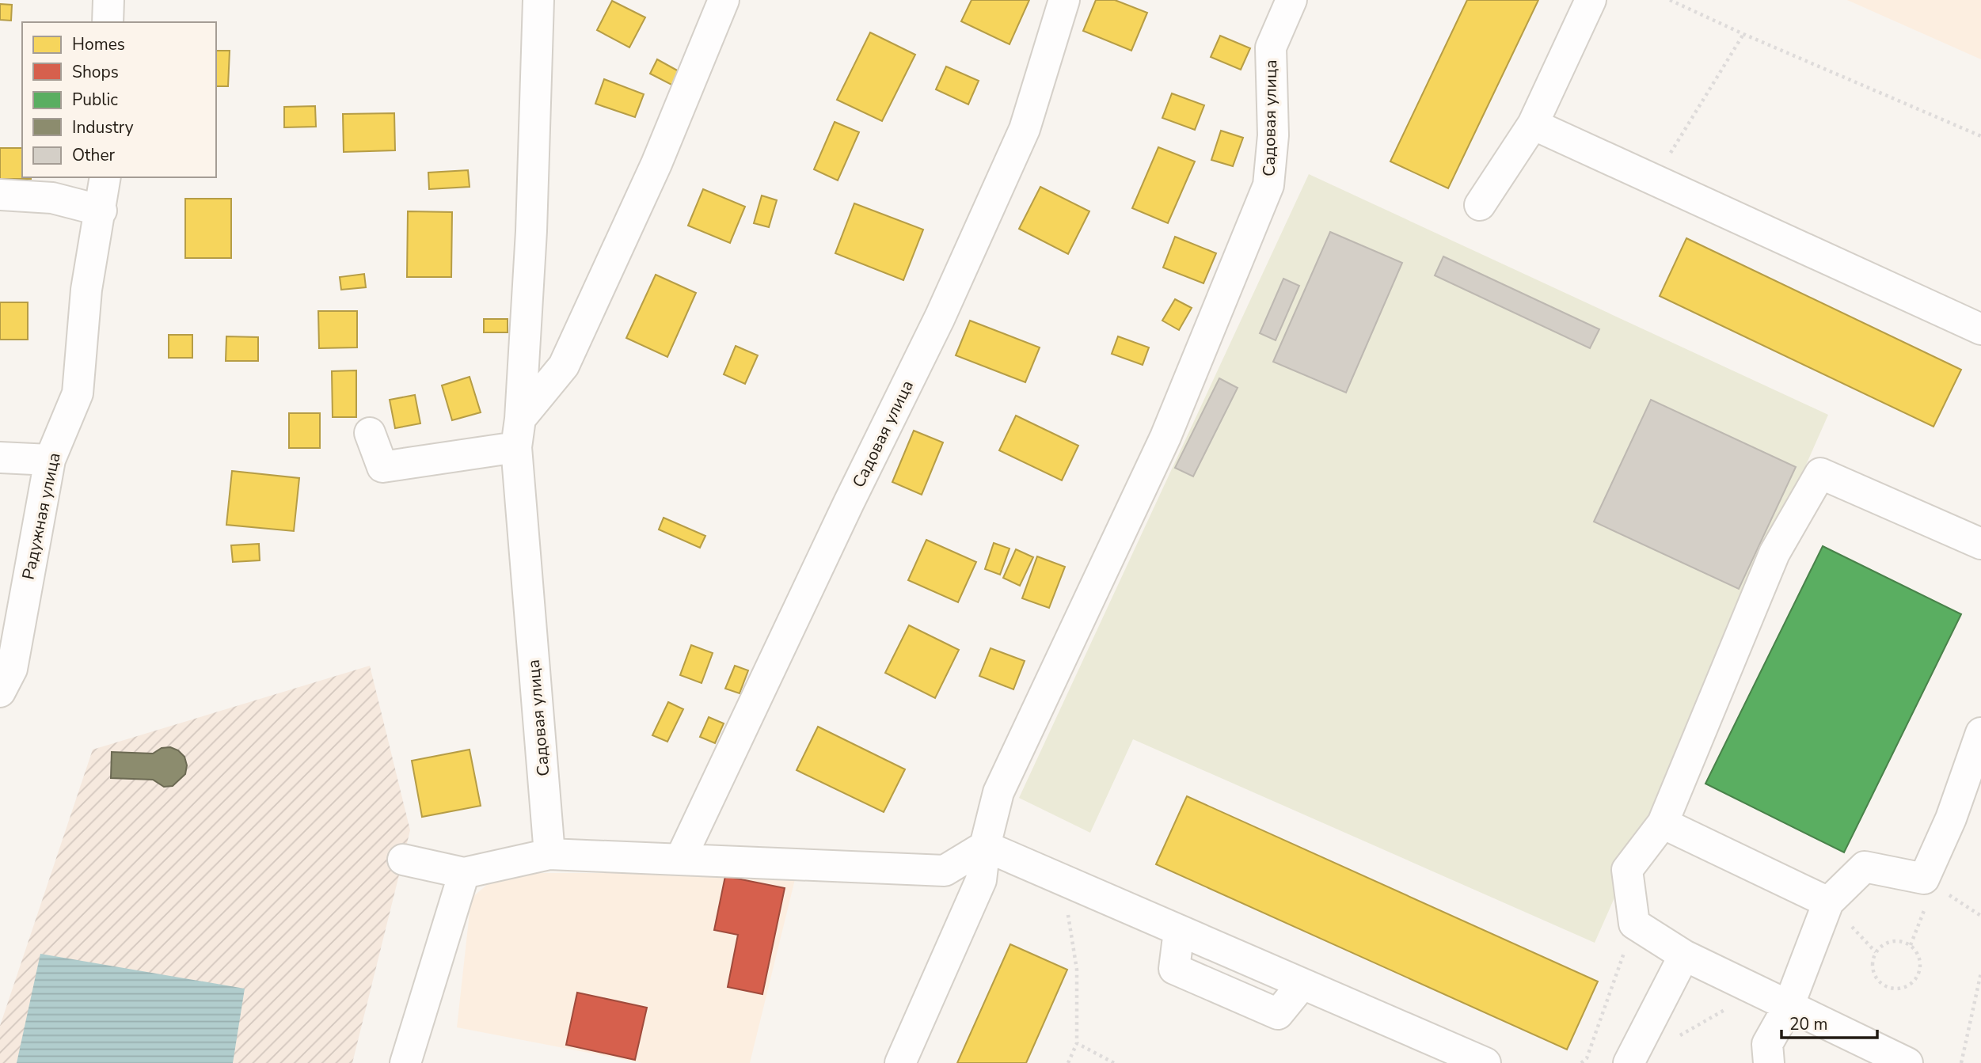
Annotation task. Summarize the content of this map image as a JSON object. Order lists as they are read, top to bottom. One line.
{"streets":{"street":["Садовая улица","Радужная улица"]},"legend":["Homes","Shops","Public","Industry","Other"],"scale_bar":"20 m"}
